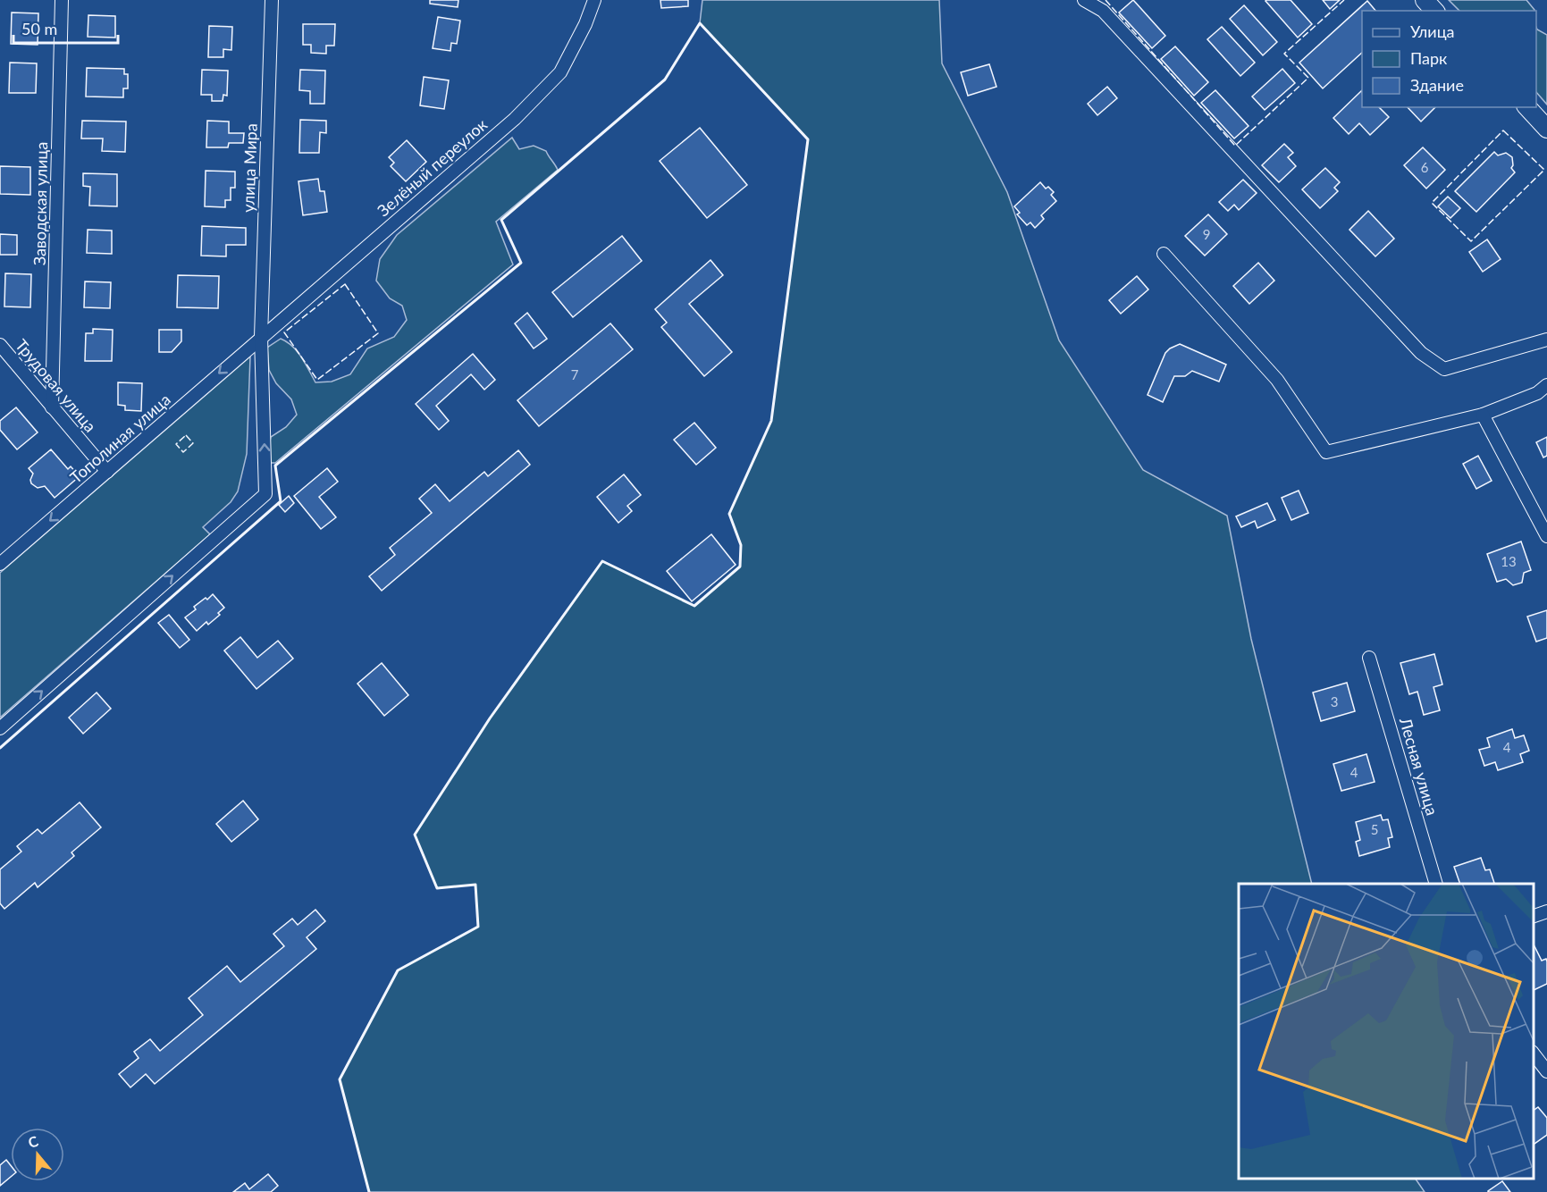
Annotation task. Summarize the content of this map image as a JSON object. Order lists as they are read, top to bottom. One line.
{"streets":{"street":["улица Мира","Зелёный переулок","Заводская улица","Трудовая улица","Тополиная улица","Лесная улица"]},"crossings":[["улица Мира","Зелёный переулок"],["улица Мира","Тополиная улица"],["Зелёный переулок","Тополиная улица"],["Заводская улица","Трудовая улица"],["Трудовая улица","Тополиная улица"]],"one_way":["улица Мира","Тополиная улица"],"house_numbers":["6","9","7","13","3","4","4","5"],"legend":["Улица","Парк","Здание"],"scale_bar":"50 m","north":"top"}
